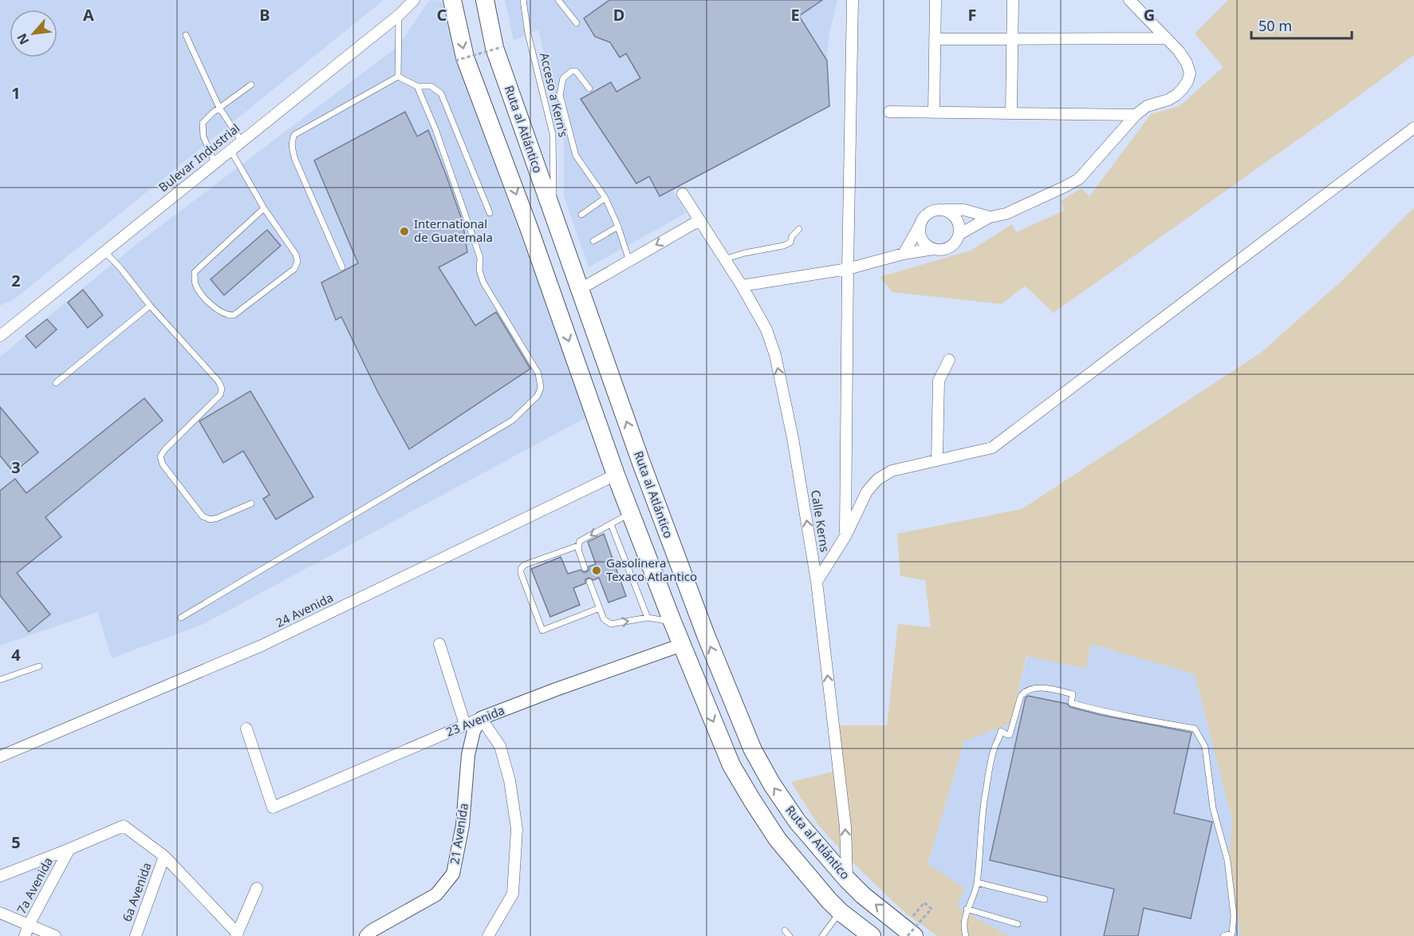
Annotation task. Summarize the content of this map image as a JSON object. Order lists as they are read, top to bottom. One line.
{"streets":{"highway":["Ruta al Atlántico"],"street":["Bulevar Industrial","Calle Kerns","24 Avenida","23 Avenida","21 Avenida","7a Avenida","6a Avenida"],"lane":["Acceso a Kern's"]},"crossings":[["Acceso a Kern's","Ruta al Atlántico"],["Ruta al Atlántico","Calle Kerns"],["23 Avenida","21 Avenida"]],"places":["International de Guatemala","Gasolinera Texaco Atlantico"],"scale_bar":"50 m","north":"bottom left","grid":{"columns":["A","B","C","D","E","F","G"],"rows":["1","2","3","4","5"]}}
